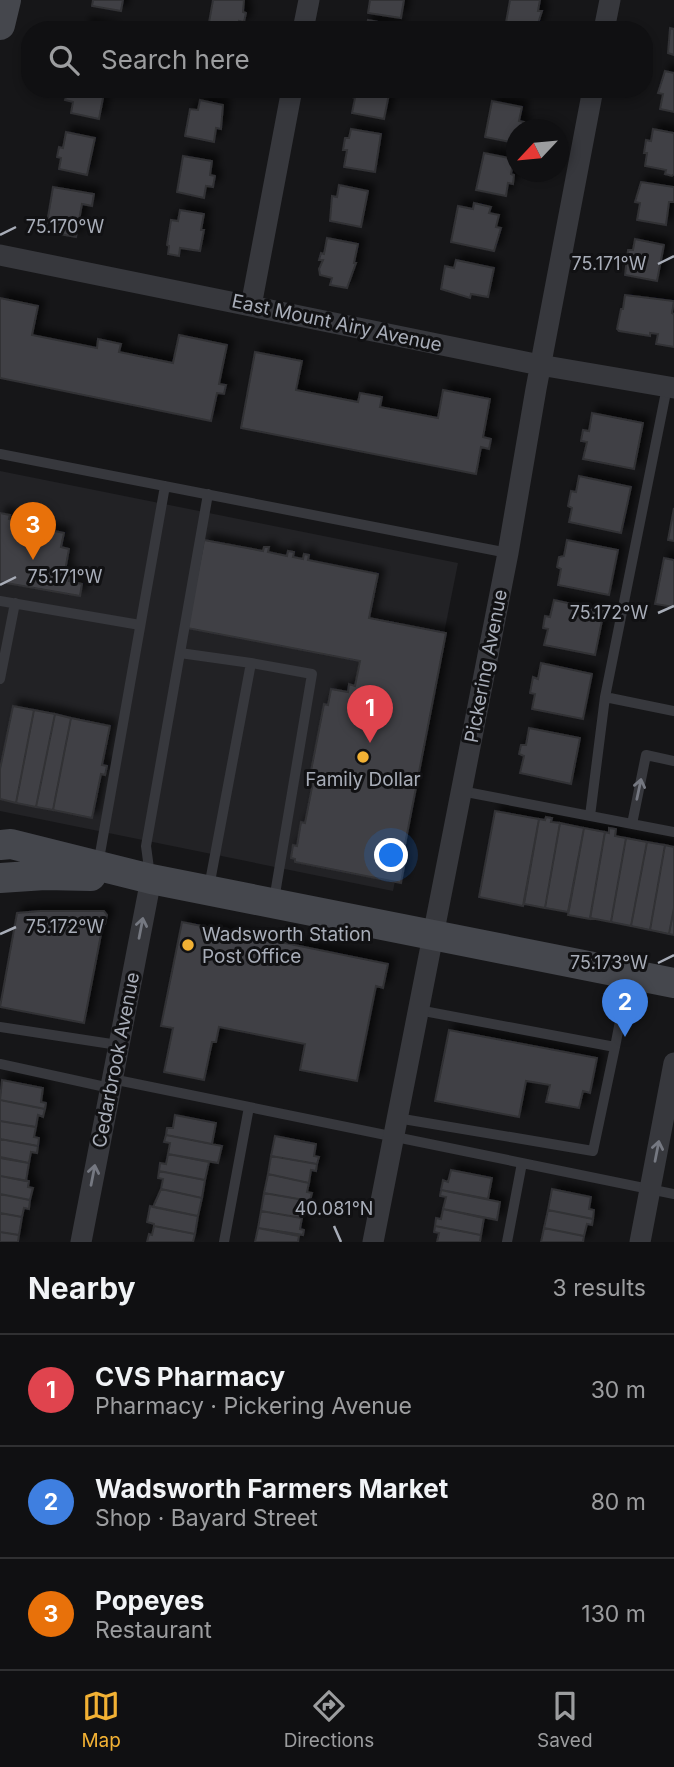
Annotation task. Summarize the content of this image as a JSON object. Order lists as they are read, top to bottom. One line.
{"streets":{"street":["East Mount Airy Avenue","Pickering Avenue","Cedarbrook Avenue"]},"crossings":[["East Mount Airy Avenue","Pickering Avenue"]],"one_way":["Cedarbrook Avenue"],"places":["Family Dollar","Wadsworth Station Post Office"],"north":"bottom left","page":{"search":"Search here","pins":["3","1","2"],"heading":["Nearby","3 results"],"list":[{"mark":"1","name":"CVS Pharmacy","note":"Pharmacy · Pickering Avenue","value":"30 m"},{"mark":"2","name":"Wadsworth Farmers Market","note":"Shop · Bayard Street","value":"80 m"},{"mark":"3","name":"Popeyes","note":"Restaurant","value":"130 m"}],"nav":["Map","Directions","Saved"]},"coordinates":["75.170°W","75.171°W","75.172°W","75.173°W","40.081°N"]}
